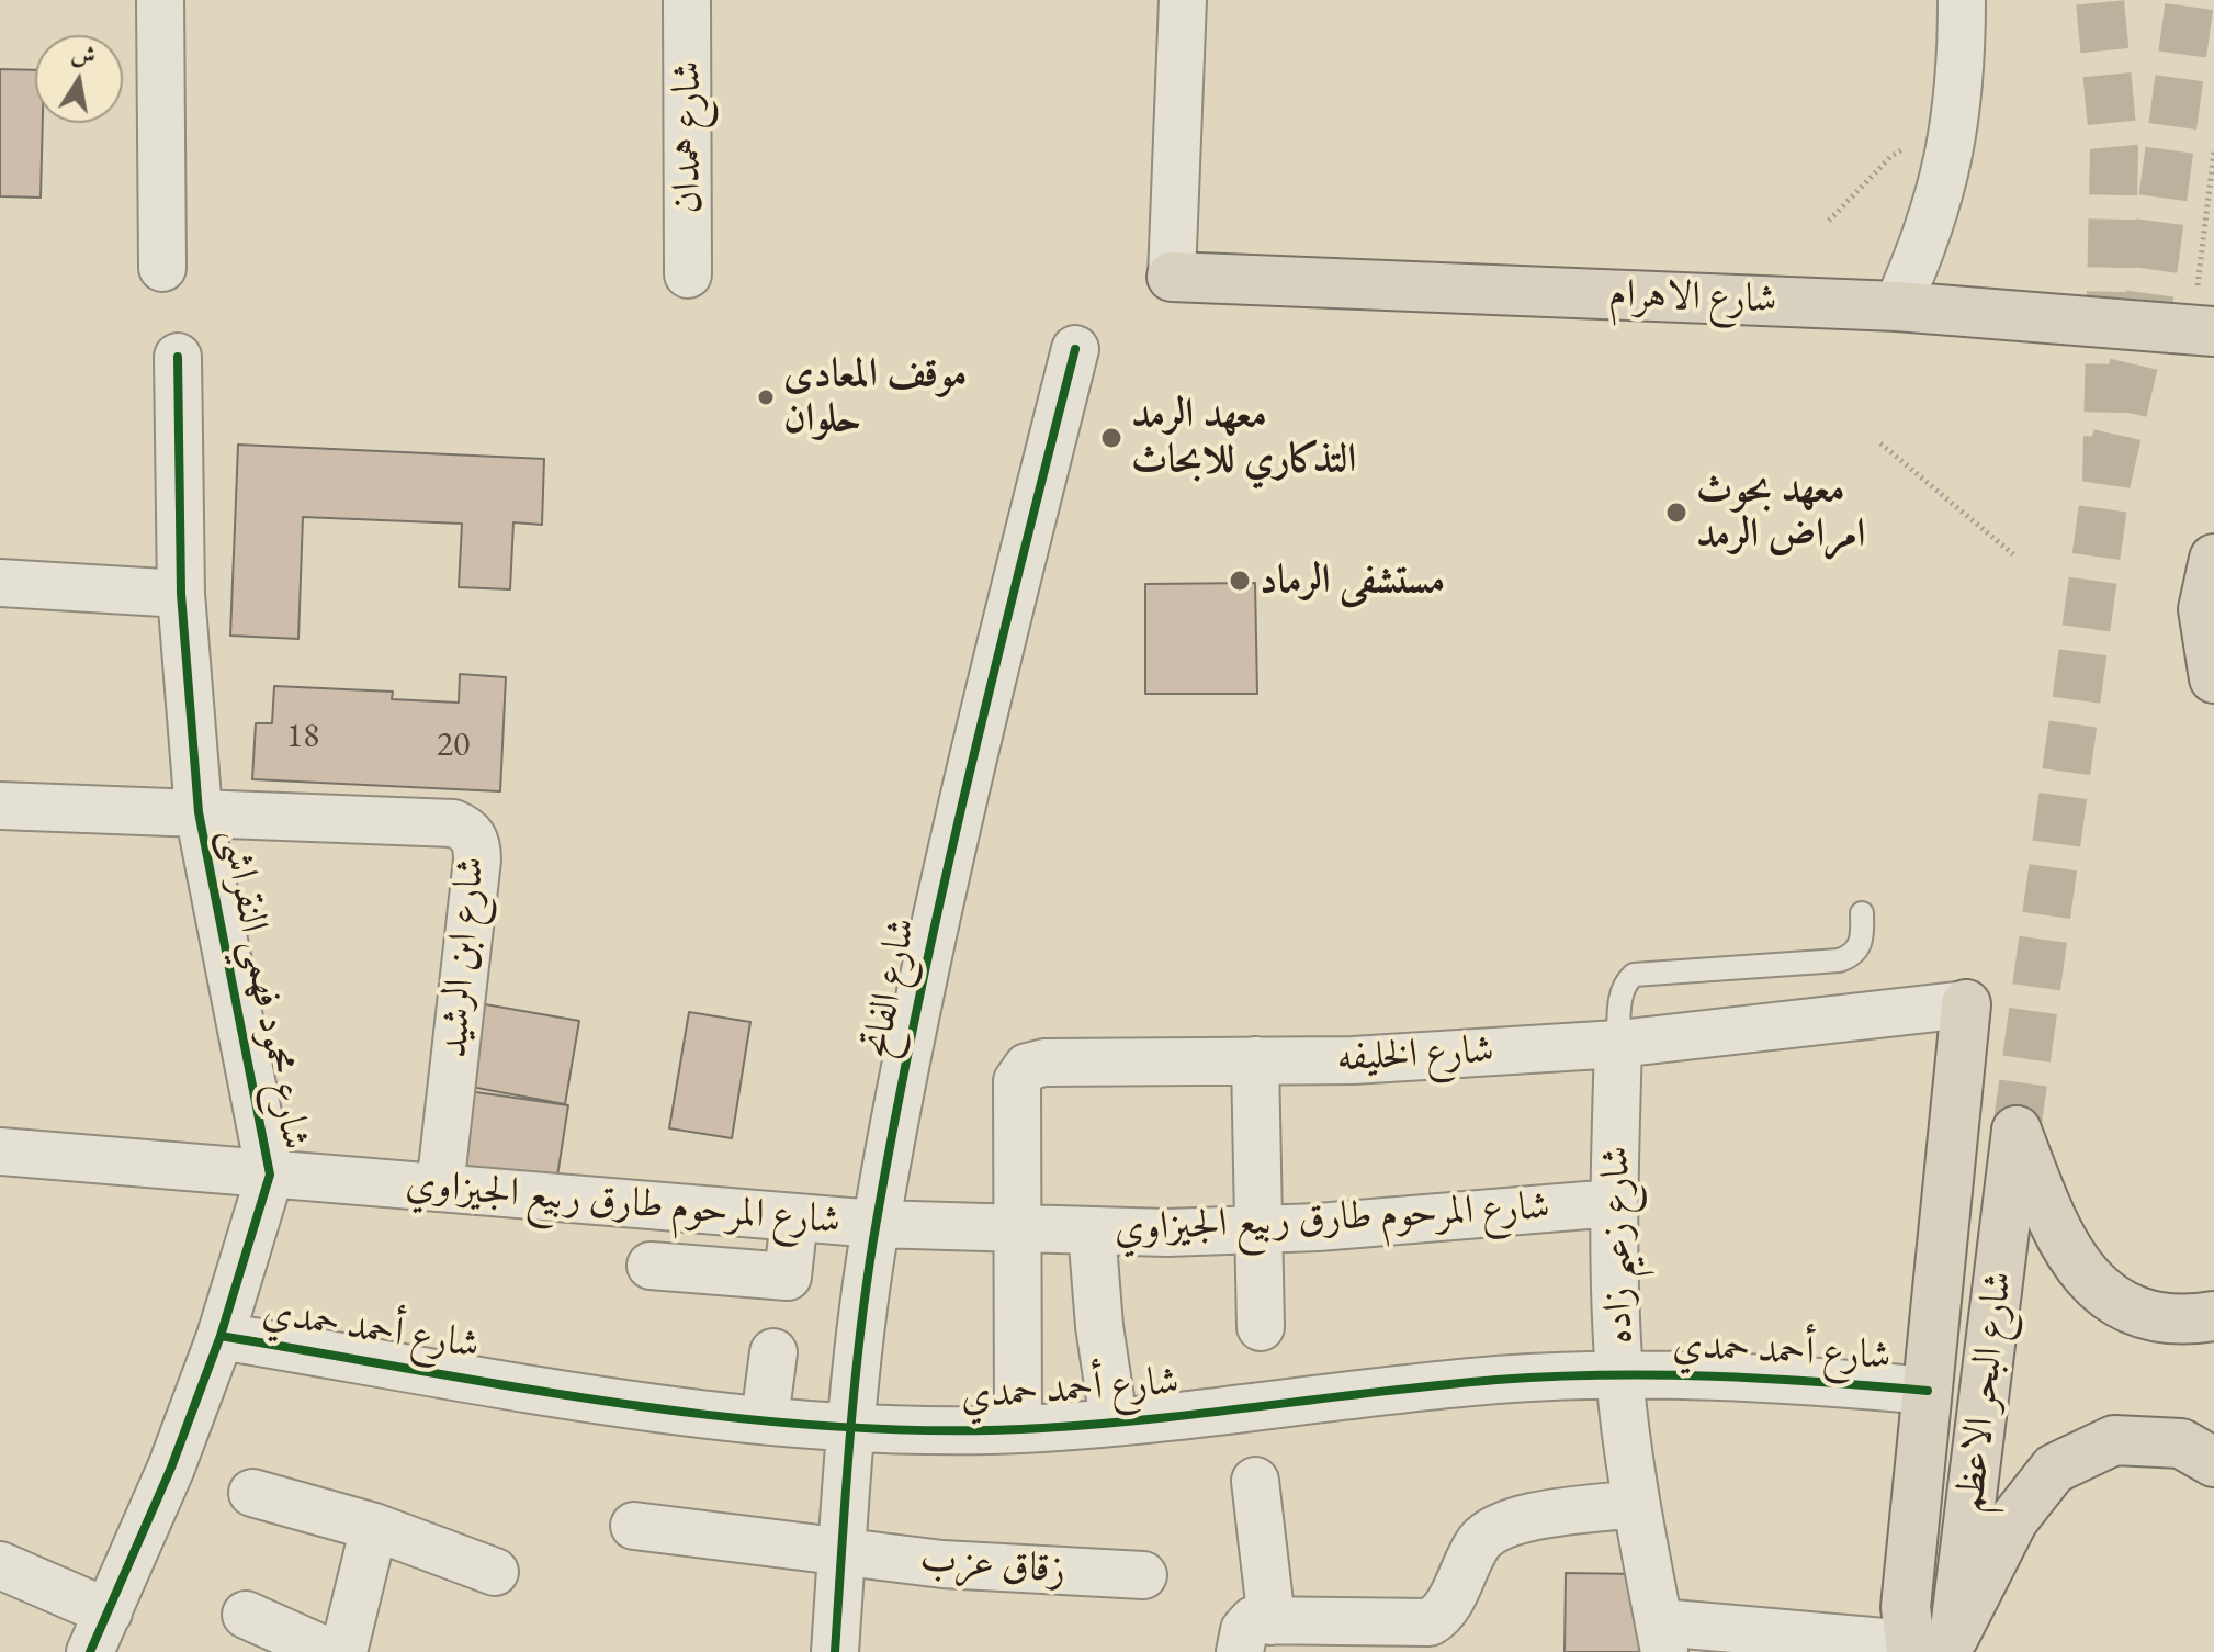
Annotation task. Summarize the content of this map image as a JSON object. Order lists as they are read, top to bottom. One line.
{"streets":{"main road":["شارع الاهرام","شارع البحر الاعظم"],"street":["شارع همدان","شارع ابن الرشيد","شارع الفاتح","شارع محمود فهمي النقراشى","شارع الخليفه","شارع المرحوم طارق ربيع الجيزاوي","شارع زعيم زاده","شارع أحمد حمدي","زقاق عزب"]},"crossings":[["شارع ابن الرشيد","شارع محمود فهمي النقراشى"],["شارع ابن الرشيد","شارع المرحوم طارق ربيع الجيزاوي"],["شارع الفاتح","شارع المرحوم طارق ربيع الجيزاوي"],["شارع الفاتح","شارع أحمد حمدي"],["شارع الفاتح","زقاق عزب"],["شارع محمود فهمي النقراشى","شارع المرحوم طارق ربيع الجيزاوي"],["شارع محمود فهمي النقراشى","شارع أحمد حمدي"],["شارع الخليفه","شارع المرحوم طارق ربيع الجيزاوي"],["شارع الخليفه","شارع زعيم زاده"],["شارع المرحوم طارق ربيع الجيزاوي","شارع زعيم زاده"],["شارع زعيم زاده","شارع أحمد حمدي"]],"places":["موقف المعادى حلوان","معهد الرمد التذكاري للابحاث","معهد بحوث امراض الرمد","مستشفى الرماد"],"house_numbers":["18","20"],"north":"top"}
